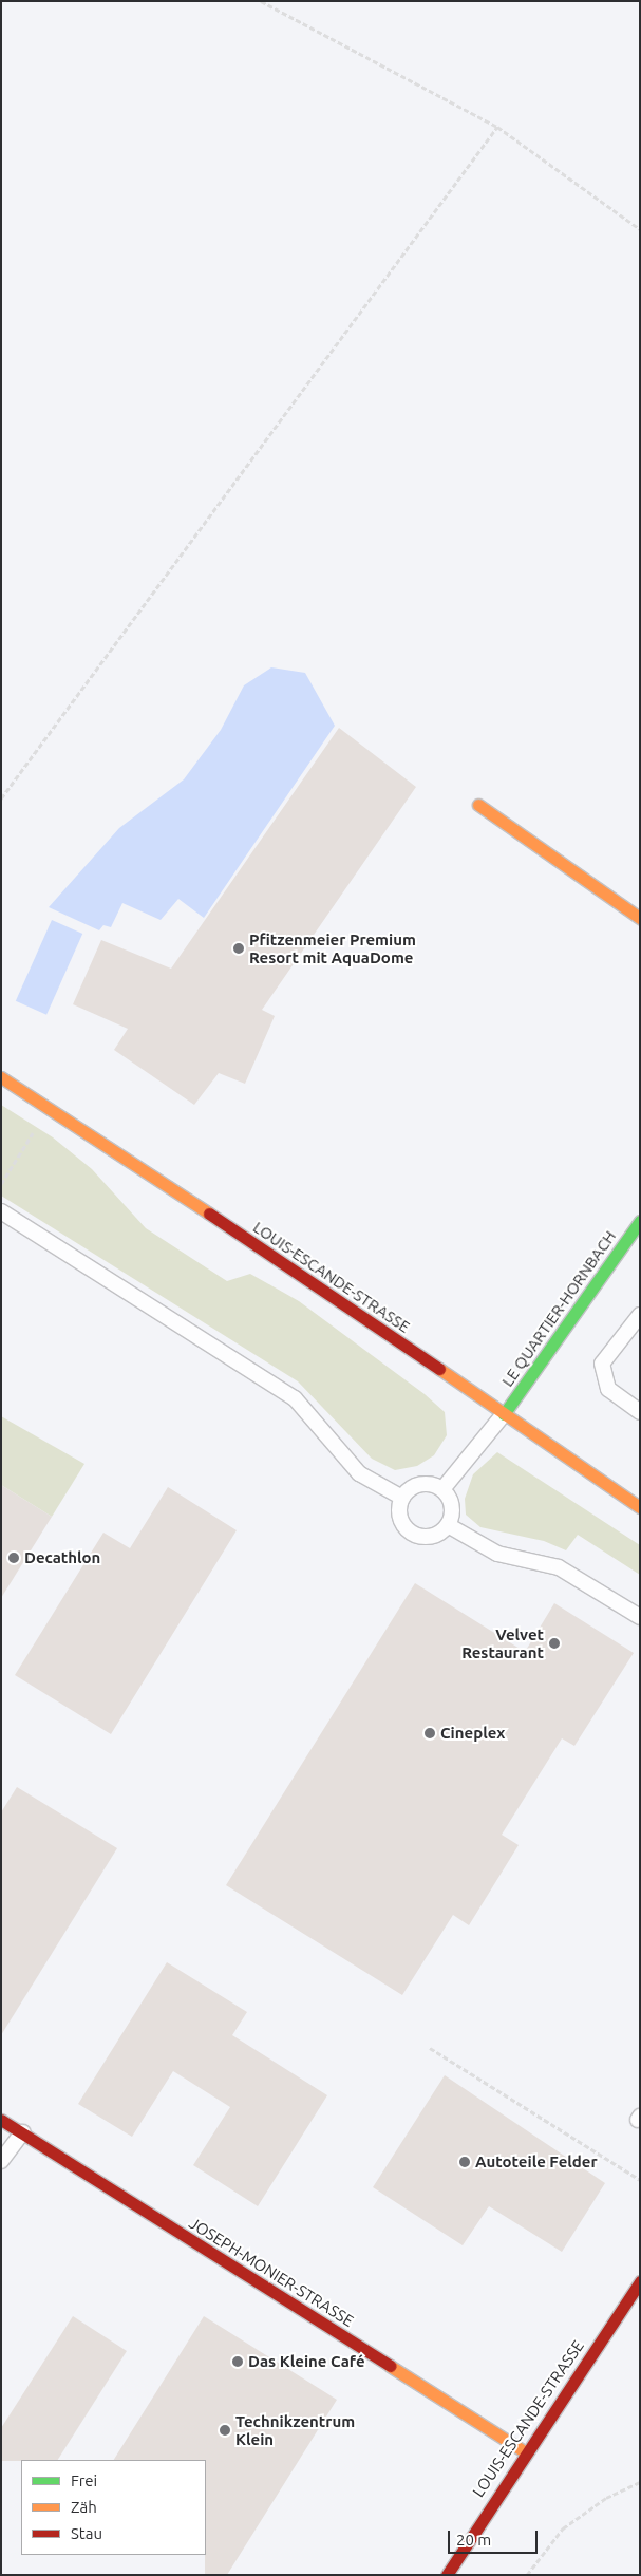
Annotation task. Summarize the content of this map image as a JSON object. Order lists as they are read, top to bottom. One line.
{"streets":{"street":["LOUIS-ESCANDE-STRASSE","LE QUARTIER-HORNBACH","JOSEPH-MONIER-STRASSE"]},"crossings":[["LOUIS-ESCANDE-STRASSE","LE QUARTIER-HORNBACH"],["LOUIS-ESCANDE-STRASSE","JOSEPH-MONIER-STRASSE"]],"places":["Pfitzenmeier Premium Resort mit AquaDome","Decathlon","Velvet Restaurant","Cineplex","Autoteile Felder","Das Kleine Café","Technikzentrum Klein"],"legend":["Frei","Zäh","Stau"],"scale_bar":"20 m"}
